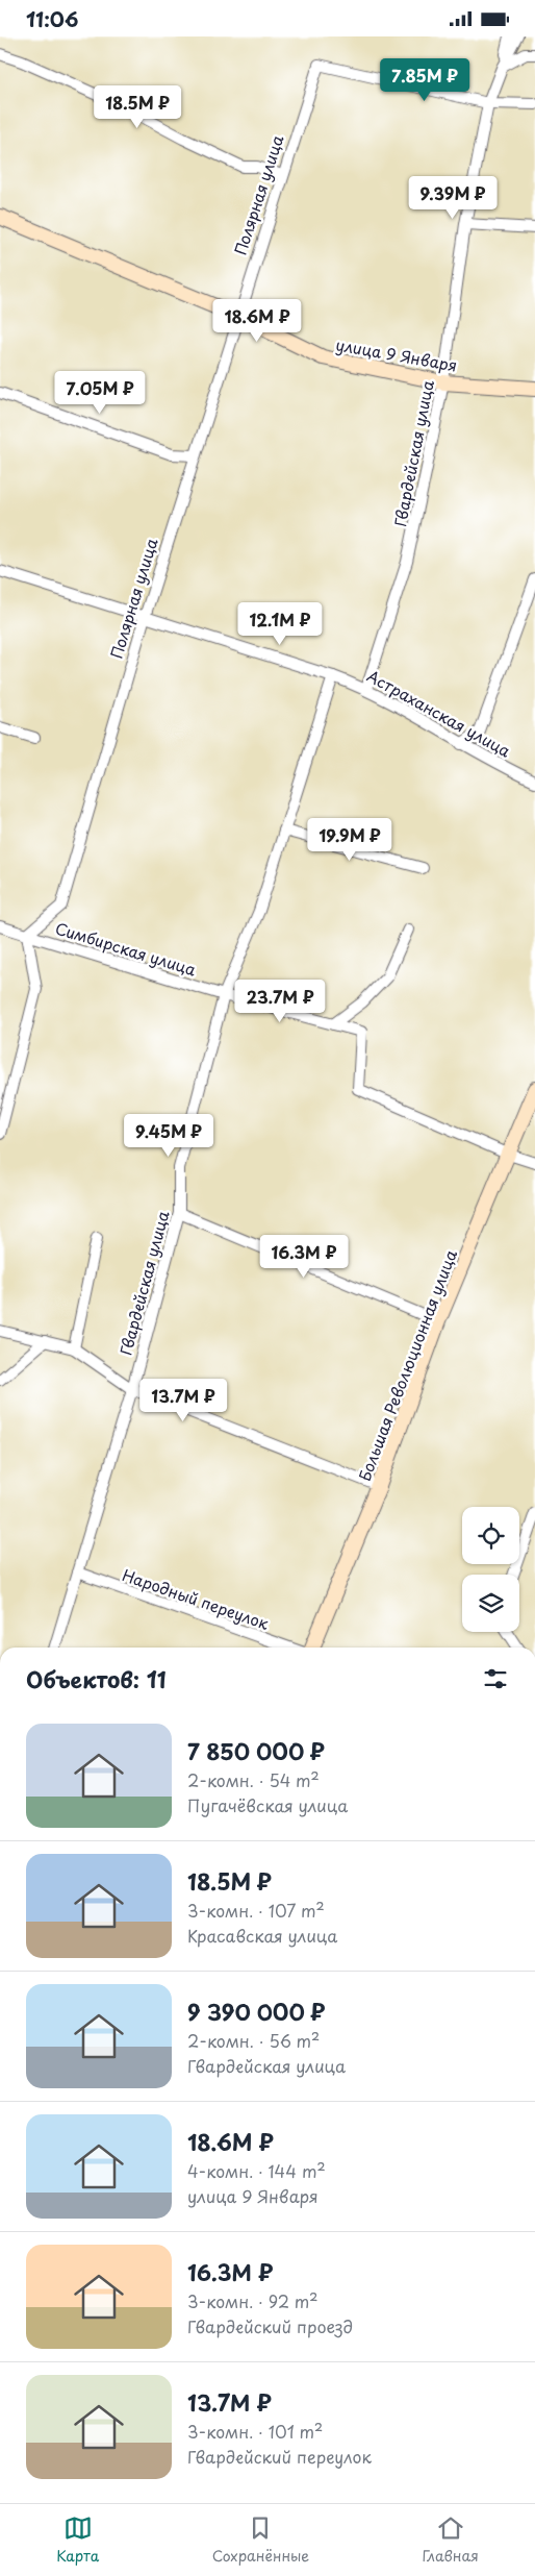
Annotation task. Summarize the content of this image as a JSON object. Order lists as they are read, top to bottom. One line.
{"streets":{"street":["Полярная улица","улица 9 Января","Гвардейская улица","Астраханская улица","Симбирская улица","Большая Революционная улица","Народный переулок"]},"crossings":[["Полярная улица","улица 9 Января"],["Полярная улица","Гвардейская улица"],["Полярная улица","Астраханская улица"],["Полярная улица","Симбирская улица"],["улица 9 Января","Гвардейская улица"],["Гвардейская улица","Астраханская улица"],["Гвардейская улица","Симбирская улица"],["Гвардейская улица","Народный переулок"],["Симбирская улица","Большая Революционная улица"]],"page":{"status":"11:06","price":["7.85M ₽","18.5M ₽","9.39M ₽","18.6M ₽","7.05M ₽","12.1M ₽","19.9M ₽","23.7M ₽","9.45M ₽","16.3M ₽","13.7M ₽"],"heading":"Объектов: 11","list":[{"name":"7 850 000 ₽","note":"2-комн. · 54 m² · Пугачёвская улица"},{"name":"18.5M ₽","note":"3-комн. · 107 m² · Красавская улица"},{"name":"9 390 000 ₽","note":"2-комн. · 56 m² · Гвардейская улица"},{"name":"18.6M ₽","note":"4-комн. · 144 m² · улица 9 Января"},{"name":"16.3M ₽","note":"3-комн. · 92 m² · Гвардейский проезд"},{"name":"13.7M ₽","note":"3-комн. · 101 m² · Гвардейский переулок"}],"tabs":["Карта","Сохранённые","Главная"]}}
